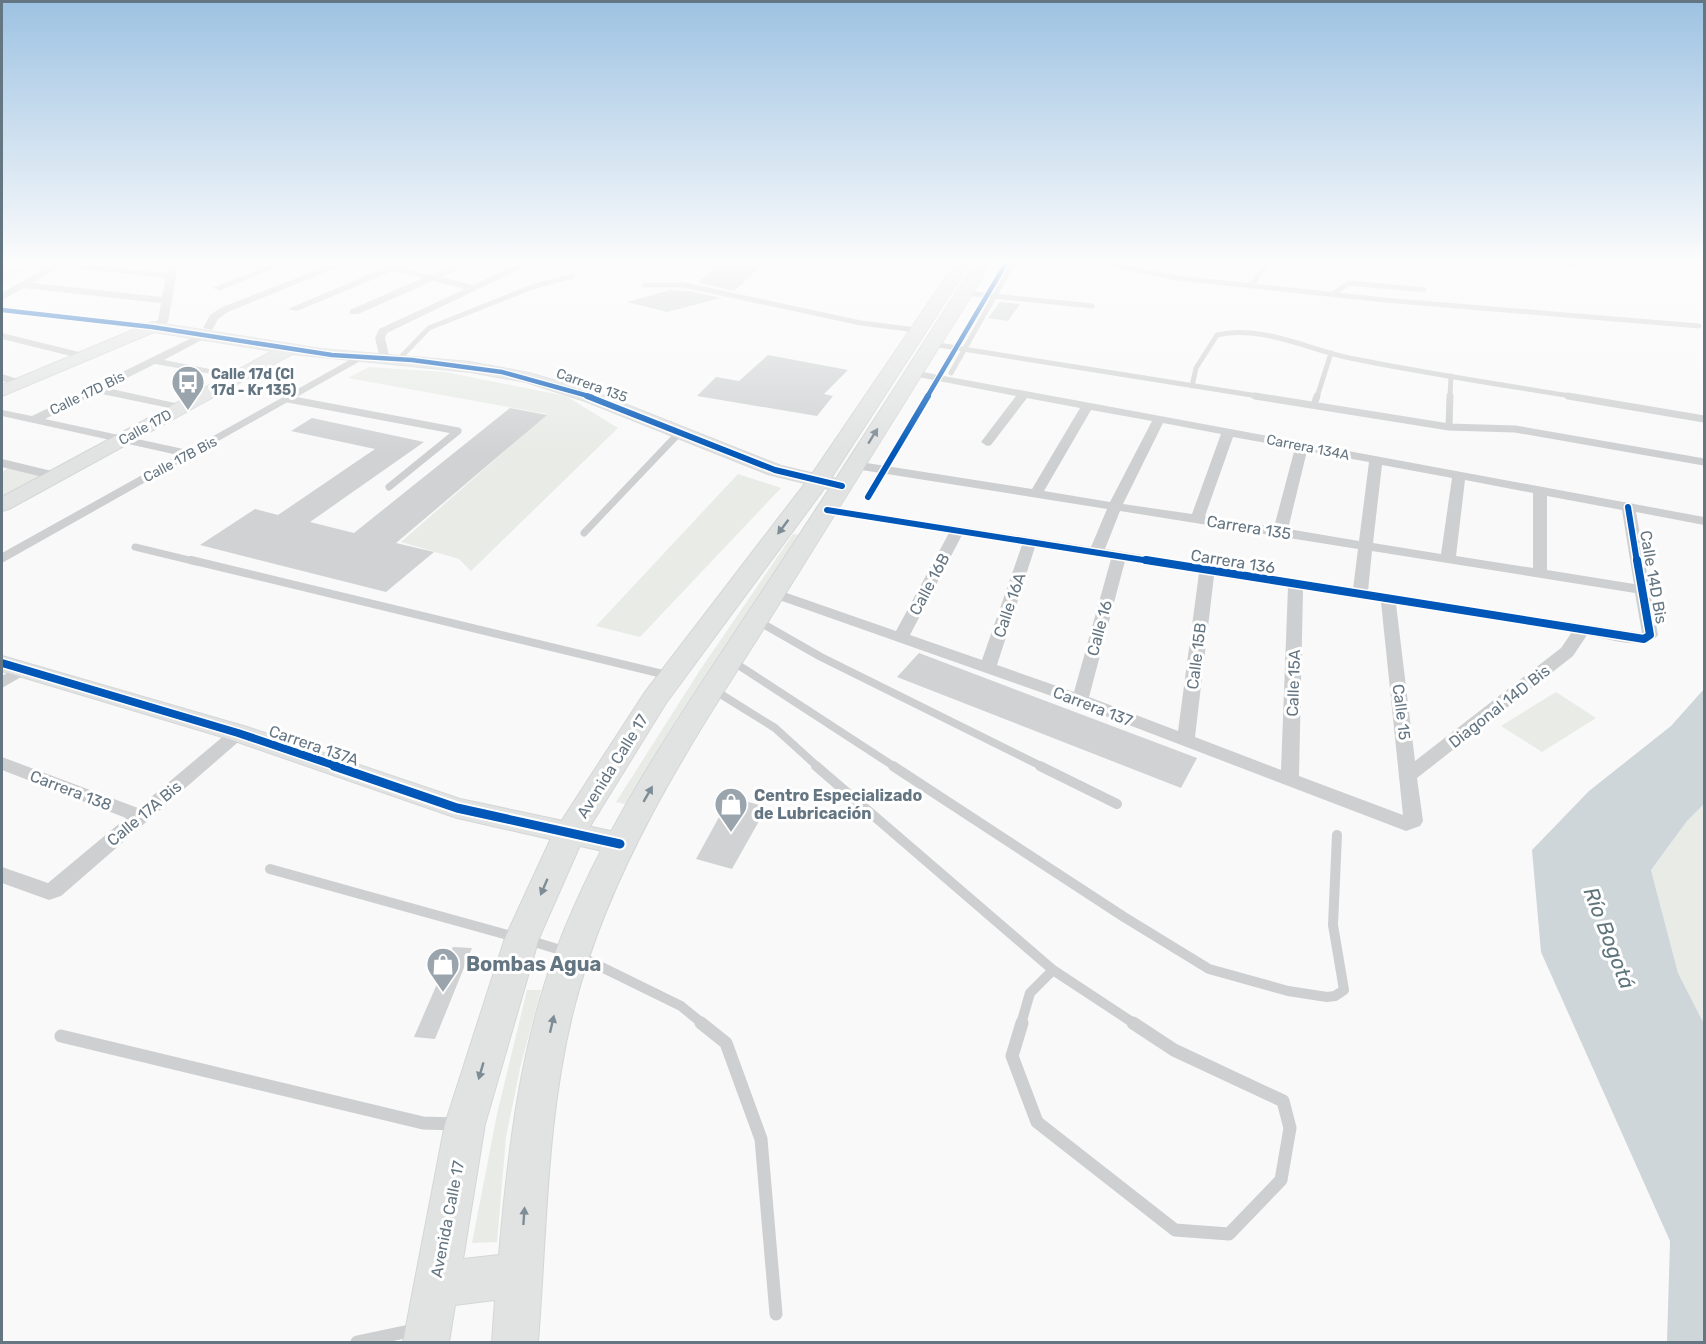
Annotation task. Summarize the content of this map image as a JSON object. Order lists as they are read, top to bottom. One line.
{"streets":{"main road":["Avenida Calle 17"],"street":["Carrera 135","Calle 17D Bis","Calle 17D","Carrera 134A","Calle 17B Bis","Carrera 136","Calle 14D Bis","Calle 16B","Calle 16A","Calle 16","Calle 15B","Calle 15A","Carrera 137","Diagonal 14D Bis","Calle 15","Carrera 137A","Carrera 138","Calle 17A Bis"]},"crossings":[["Carrera 135","Calle 17D Bis"],["Carrera 135","Calle 17D"],["Carrera 135","Calle 17B Bis"],["Carrera 135","Calle 14D Bis"],["Carrera 135","Avenida Calle 17"],["Carrera 134A","Calle 14D Bis"],["Carrera 134A","Avenida Calle 17"],["Carrera 136","Calle 14D Bis"],["Carrera 136","Calle 16B"],["Carrera 136","Calle 16A"],["Carrera 136","Calle 16"],["Carrera 136","Calle 15B"],["Carrera 136","Calle 15A"],["Carrera 136","Diagonal 14D Bis"],["Carrera 136","Calle 15"],["Carrera 136","Avenida Calle 17"],["Calle 16B","Carrera 137"],["Calle 16A","Carrera 137"],["Calle 16","Carrera 137"],["Calle 15B","Carrera 137"],["Calle 15A","Carrera 137"],["Carrera 137","Calle 15"],["Carrera 137","Avenida Calle 17"],["Diagonal 14D Bis","Calle 15"],["Carrera 137A","Avenida Calle 17"],["Carrera 137A","Calle 17A Bis"],["Carrera 138","Calle 17A Bis"]],"water":["Río Bogotá"],"places":{"bus stop":["Calle 17d (Cl 17d - Kr 135)"],"shop":["Centro Especializado de Lubricación","Bombas Agua"]}}
